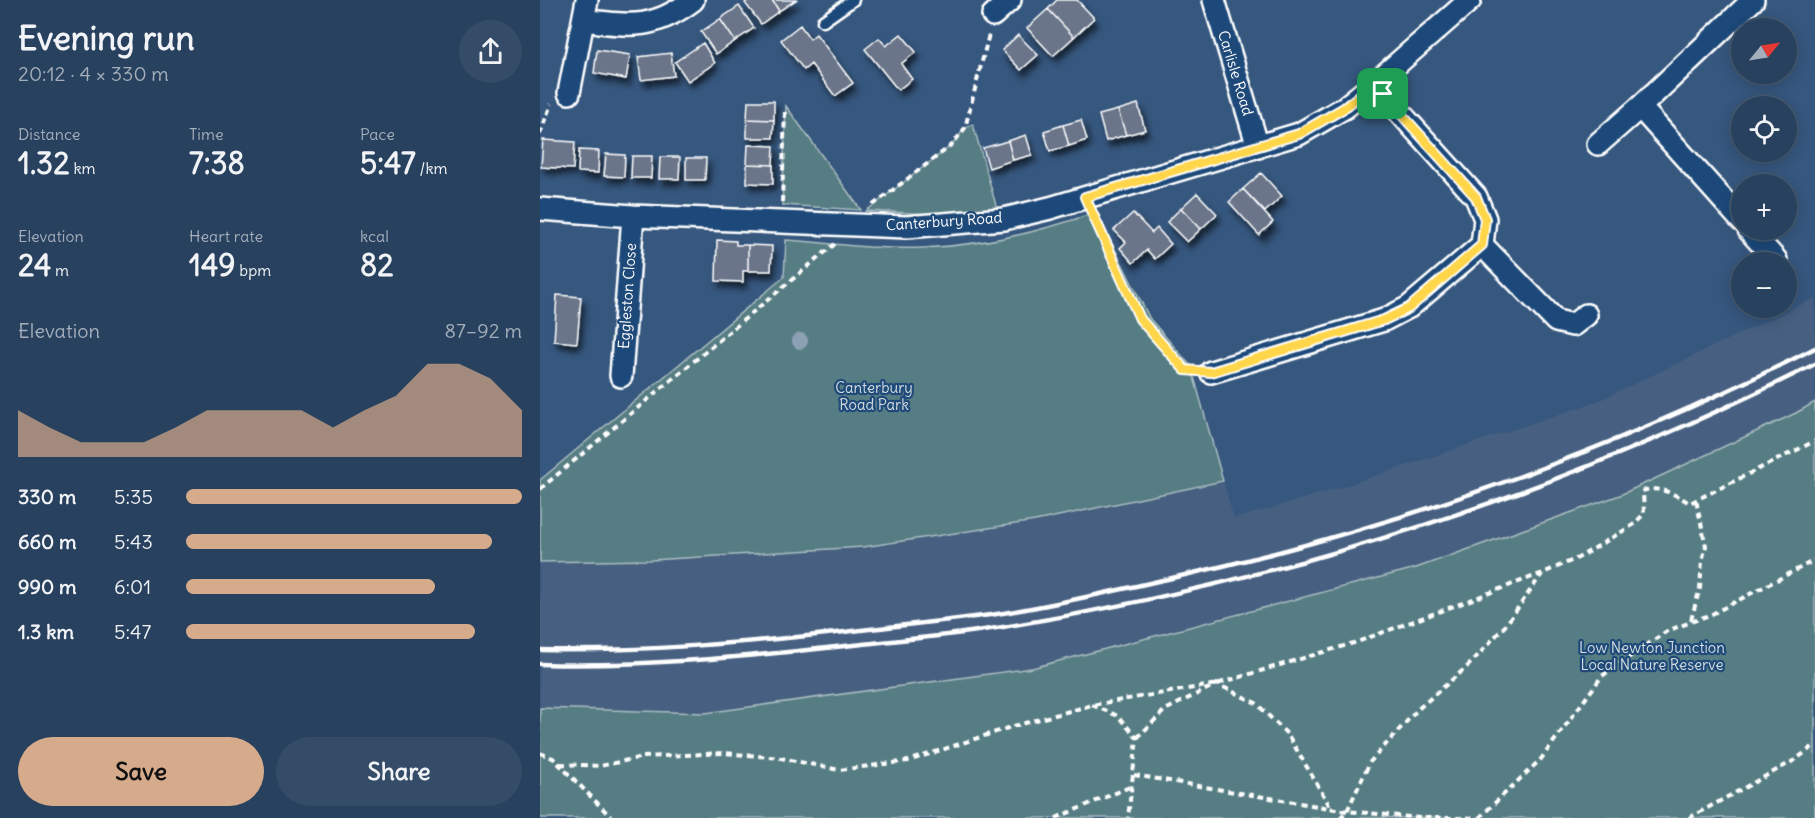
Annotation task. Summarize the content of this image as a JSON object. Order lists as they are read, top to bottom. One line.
{"streets":{"street":["Carlisle Road","Canterbury Road","Eggleston Close"]},"crossings":[["Carlisle Road","Canterbury Road"],["Canterbury Road","Eggleston Close"]],"parks":["Canterbury Road Park","Low Newton Junction Local Nature Reserve"],"north":"top right","page":{"heading":["Evening run","20:12 · 4 × 330 m"],"map_buttons":["+","−"],"stats":[["Distance","1.32 km"],["Time","7:38"],["Pace","5:47 /km"],["Elevation","24 m"],["Heart rate","149 bpm"],["kcal","82"]],"chart":["Elevation","87–92 m"],"list":[{"name":"330 m","note":"5:35"},{"name":"660 m","note":"5:43"},{"name":"990 m","note":"6:01"},{"name":"1.3 km","note":"5:47"}],"buttons":["Save","Share"]}}
